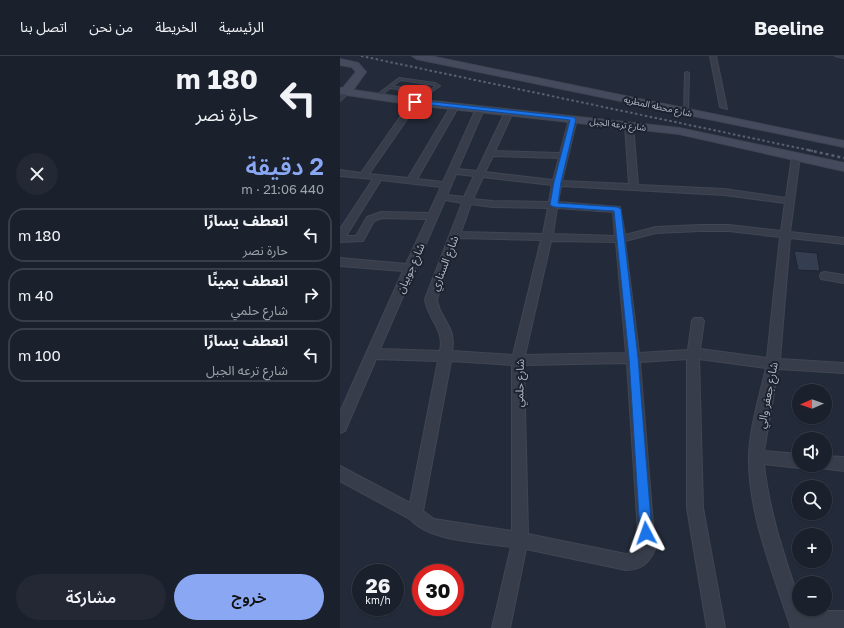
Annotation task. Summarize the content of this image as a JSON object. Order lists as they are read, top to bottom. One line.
{"streets":{"street":["شارع محطه المطريه","شارع ترعه الجبل","شارع السناري","شارع جوبيان","شارع حلمي","شارع جعفر والي"]},"crossings":[["شارع ترعه الجبل","شارع السناري"],["شارع ترعه الجبل","شارع جوبيان"],["شارع ترعه الجبل","شارع حلمي"],["شارع ترعه الجبل","شارع جعفر والي"]],"north":"left","page":{"header":"Beeline","nav":["الرئيسية","الخريطة","من نحن","اتصل بنا"],"turn":["180 m","حارة نصر"],"heading":["2 دقيقة","440 m · 21:06"],"list":[{"name":"انعطف يسارًا","note":"حارة نصر","value":"180 m"},{"name":"انعطف يمينًا","note":"شارع حلمي","value":"40 m"},{"name":"انعطف يسارًا","note":"شارع ترعه الجبل","value":"100 m"}],"map_buttons":["+","−"],"speed":"26 km/h","limit":"30","buttons":["خروج","مشاركة"]}}
